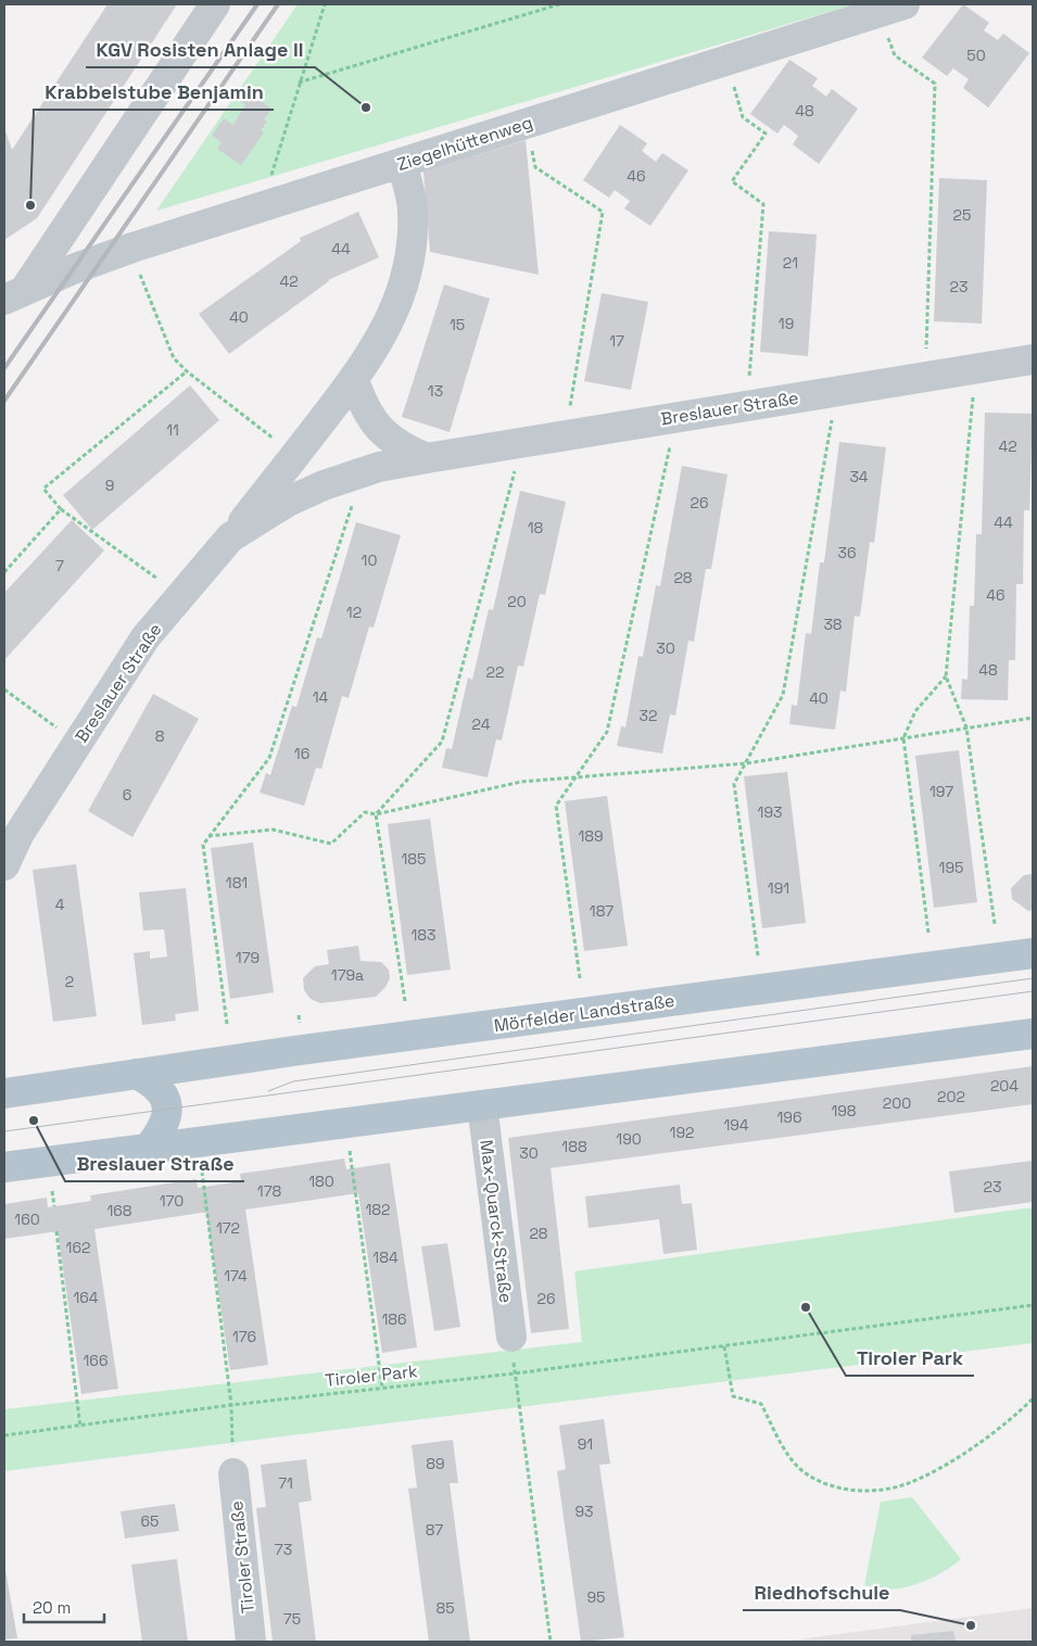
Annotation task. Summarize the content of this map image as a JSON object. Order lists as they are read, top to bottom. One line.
{"streets":{"main road":["Mörfelder Landstraße"],"street":["Ziegelhüttenweg","Breslauer Straße","Max-Quarck-Straße","Tiroler Straße"],"path":["Tiroler Park"]},"crossings":[["Ziegelhüttenweg","Breslauer Straße"]],"places":["KGV Rosisten Anlage II","Krabbelstube Benjamin","Breslauer Straße","Tiroler Park","Riedhofschule"],"house_numbers":["50","48","46","25","44","21","42","23","40","19","15","17","13","11","42","34","9","26","44","18","36","10","7","28","46","20","12","38","30","48","22","14","40","32","24","8","16","197","6","193","189","185","195","181","191","4","187","183","179","179a","2","204","202","200","198","196","194","192","190","188","30","180","23","178","170","182","168","160","172","28","162","184","174","164","26","186","176","166","91","89","71","93","65","87","73","95","85","75"],"scale_bar":"20 m"}
